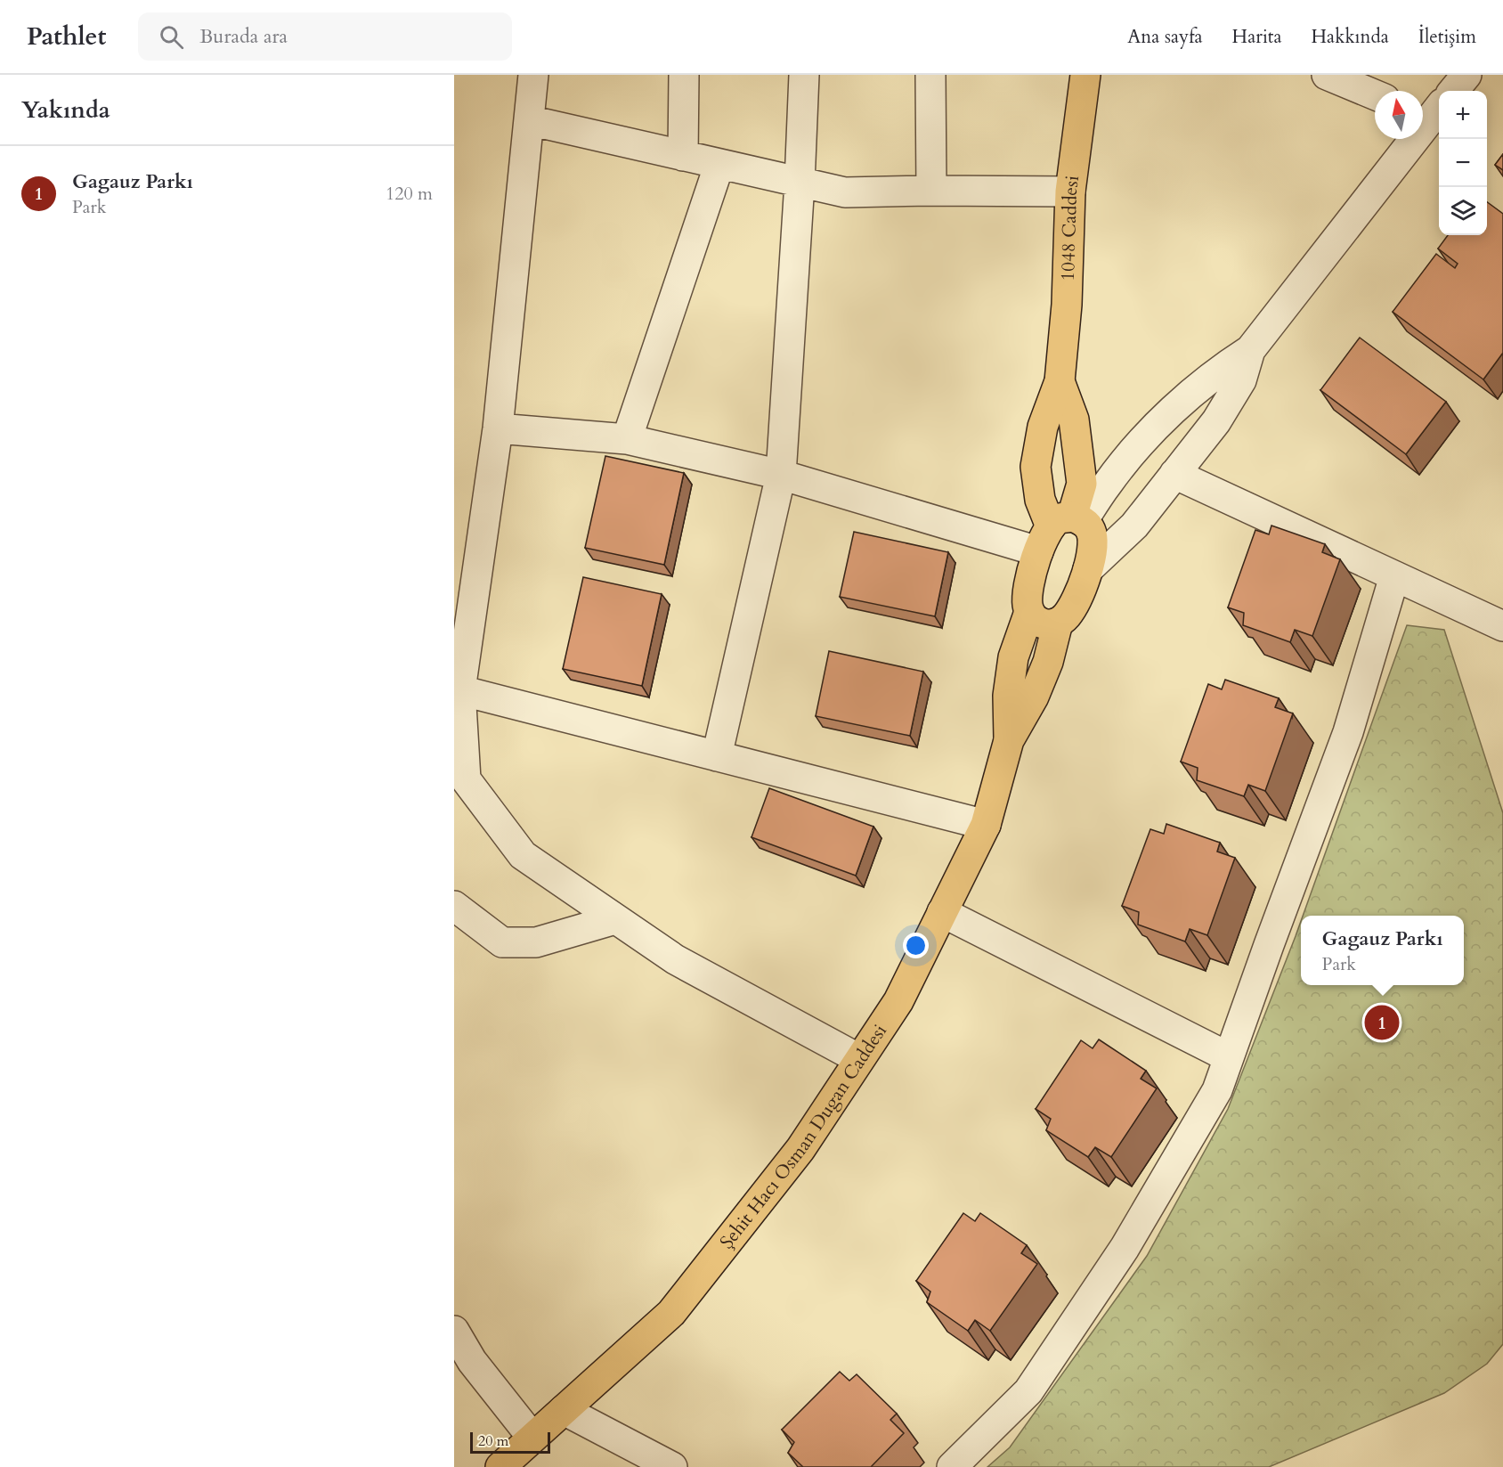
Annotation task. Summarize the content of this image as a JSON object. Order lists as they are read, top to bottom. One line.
{"streets":{"main road":["1048 Caddesi","Şehit Hacı Osman Dugan Caddesi"]},"scale_bar":"20 m","north":"top","page":{"header":"Pathlet","search":"Burada ara","nav":["Ana sayfa","Harita","Hakkında","İletişim"],"heading":"Yakında","map_buttons":["+","−"],"list":[{"mark":"1","name":"Gagauz Parkı","note":"Park","value":"120 m"}],"popup":["Gagauz Parkı","Park"],"pins":"1","scale":"20 m"}}
